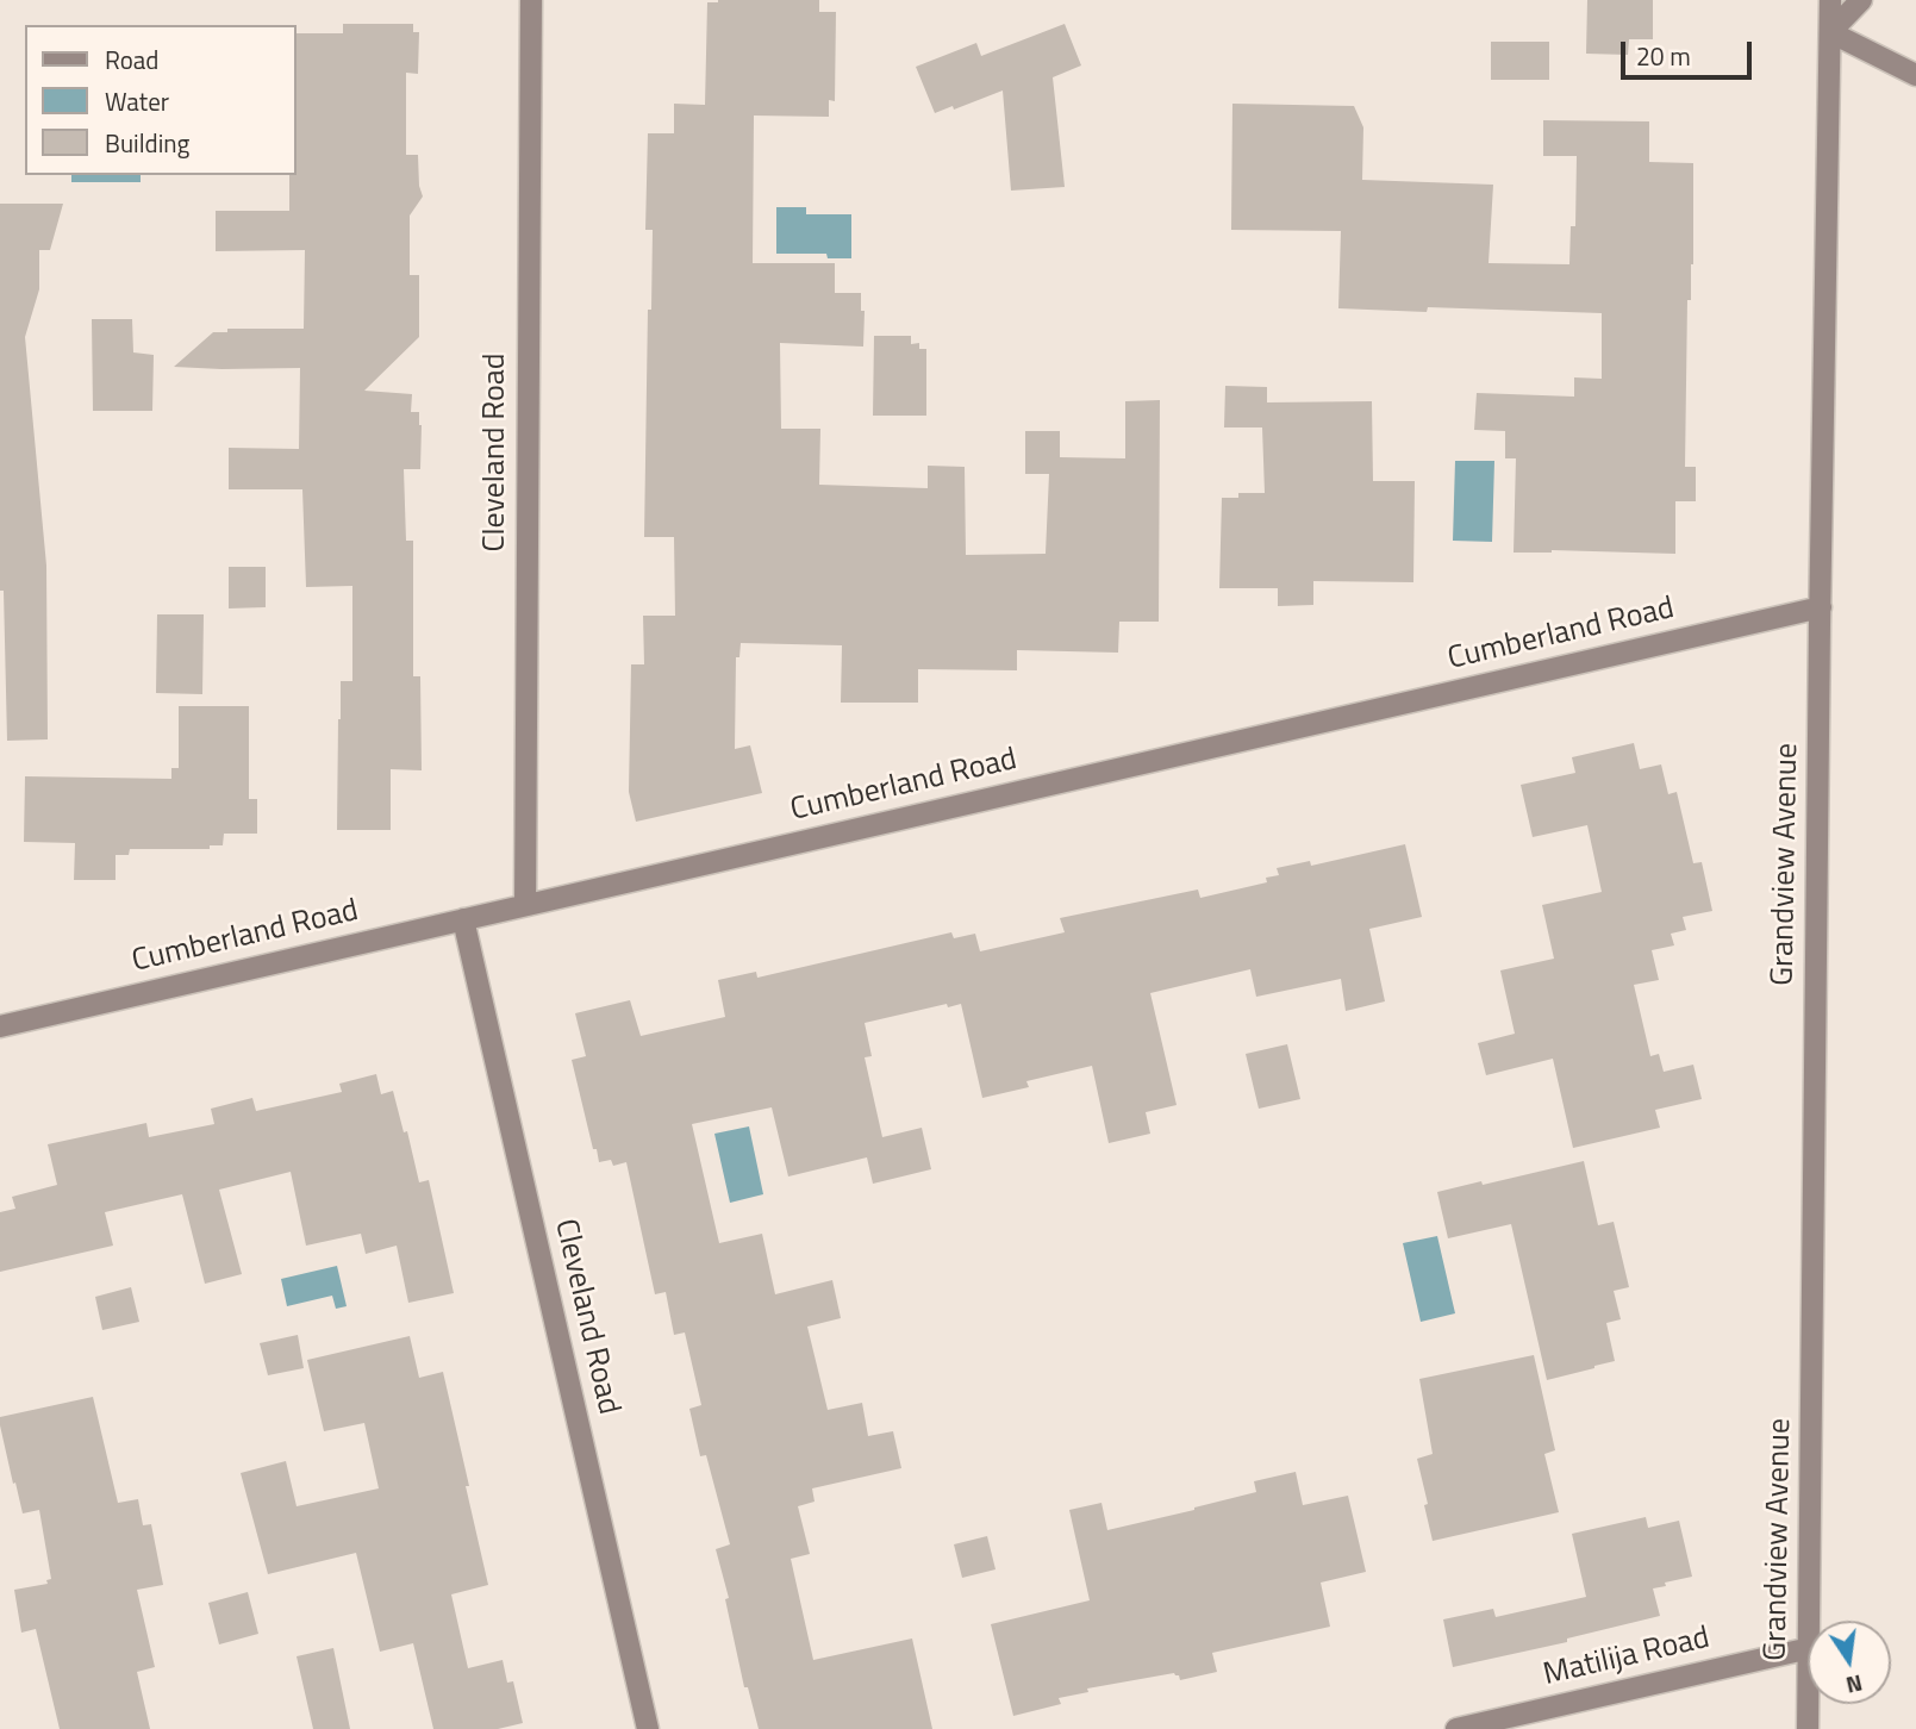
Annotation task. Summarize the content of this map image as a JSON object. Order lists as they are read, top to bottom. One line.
{"streets":{"street":["Cleveland Road","Cumberland Road","Grandview Avenue","Matilija Road"]},"crossings":[["Cleveland Road","Cumberland Road"],["Cumberland Road","Grandview Avenue"]],"legend":["Road","Water","Building"],"scale_bar":"20 m","north":"bottom"}
